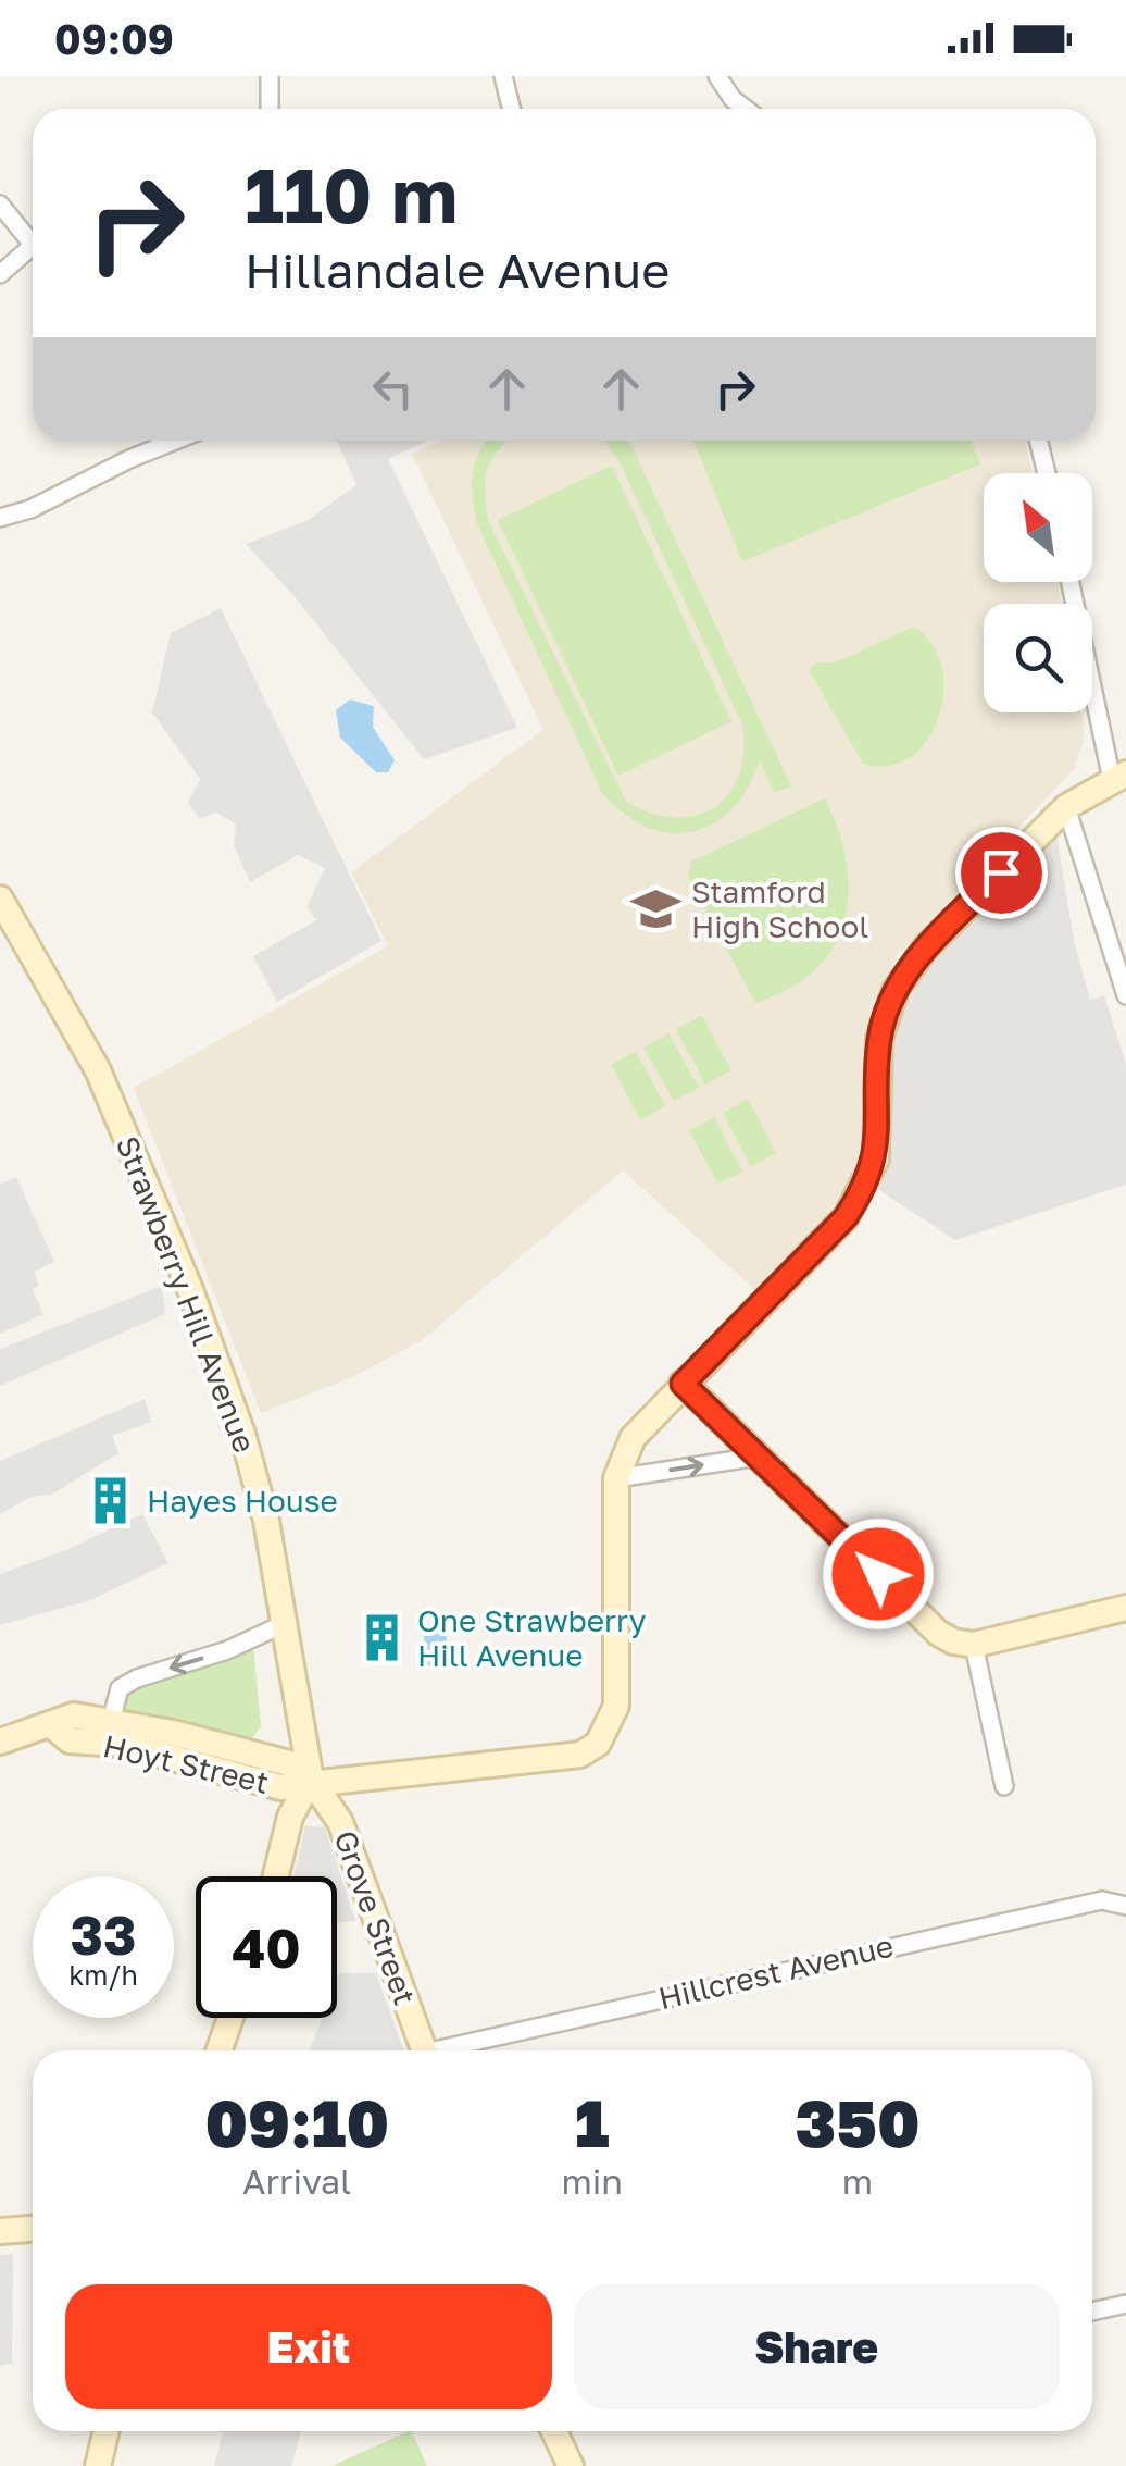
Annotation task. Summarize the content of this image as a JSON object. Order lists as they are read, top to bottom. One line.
{"streets":{"street":["Strawberry Hill Avenue","Hoyt Street","Grove Street","Hillcrest Avenue"]},"crossings":[["Strawberry Hill Avenue","Hoyt Street"],["Strawberry Hill Avenue","Grove Street"],["Hoyt Street","Grove Street"]],"places":{"school or university":["Stamford High School"],"building":["Hayes House","One Strawberry Hill Avenue"]},"north":"top left","page":{"status":"09:09","turn":["110 m","Hillandale Avenue"],"speed":"33 km/h","limit":"40","eta":["09:10","Arrival","1","min","350","m"],"buttons":["Exit","Share"]}}
